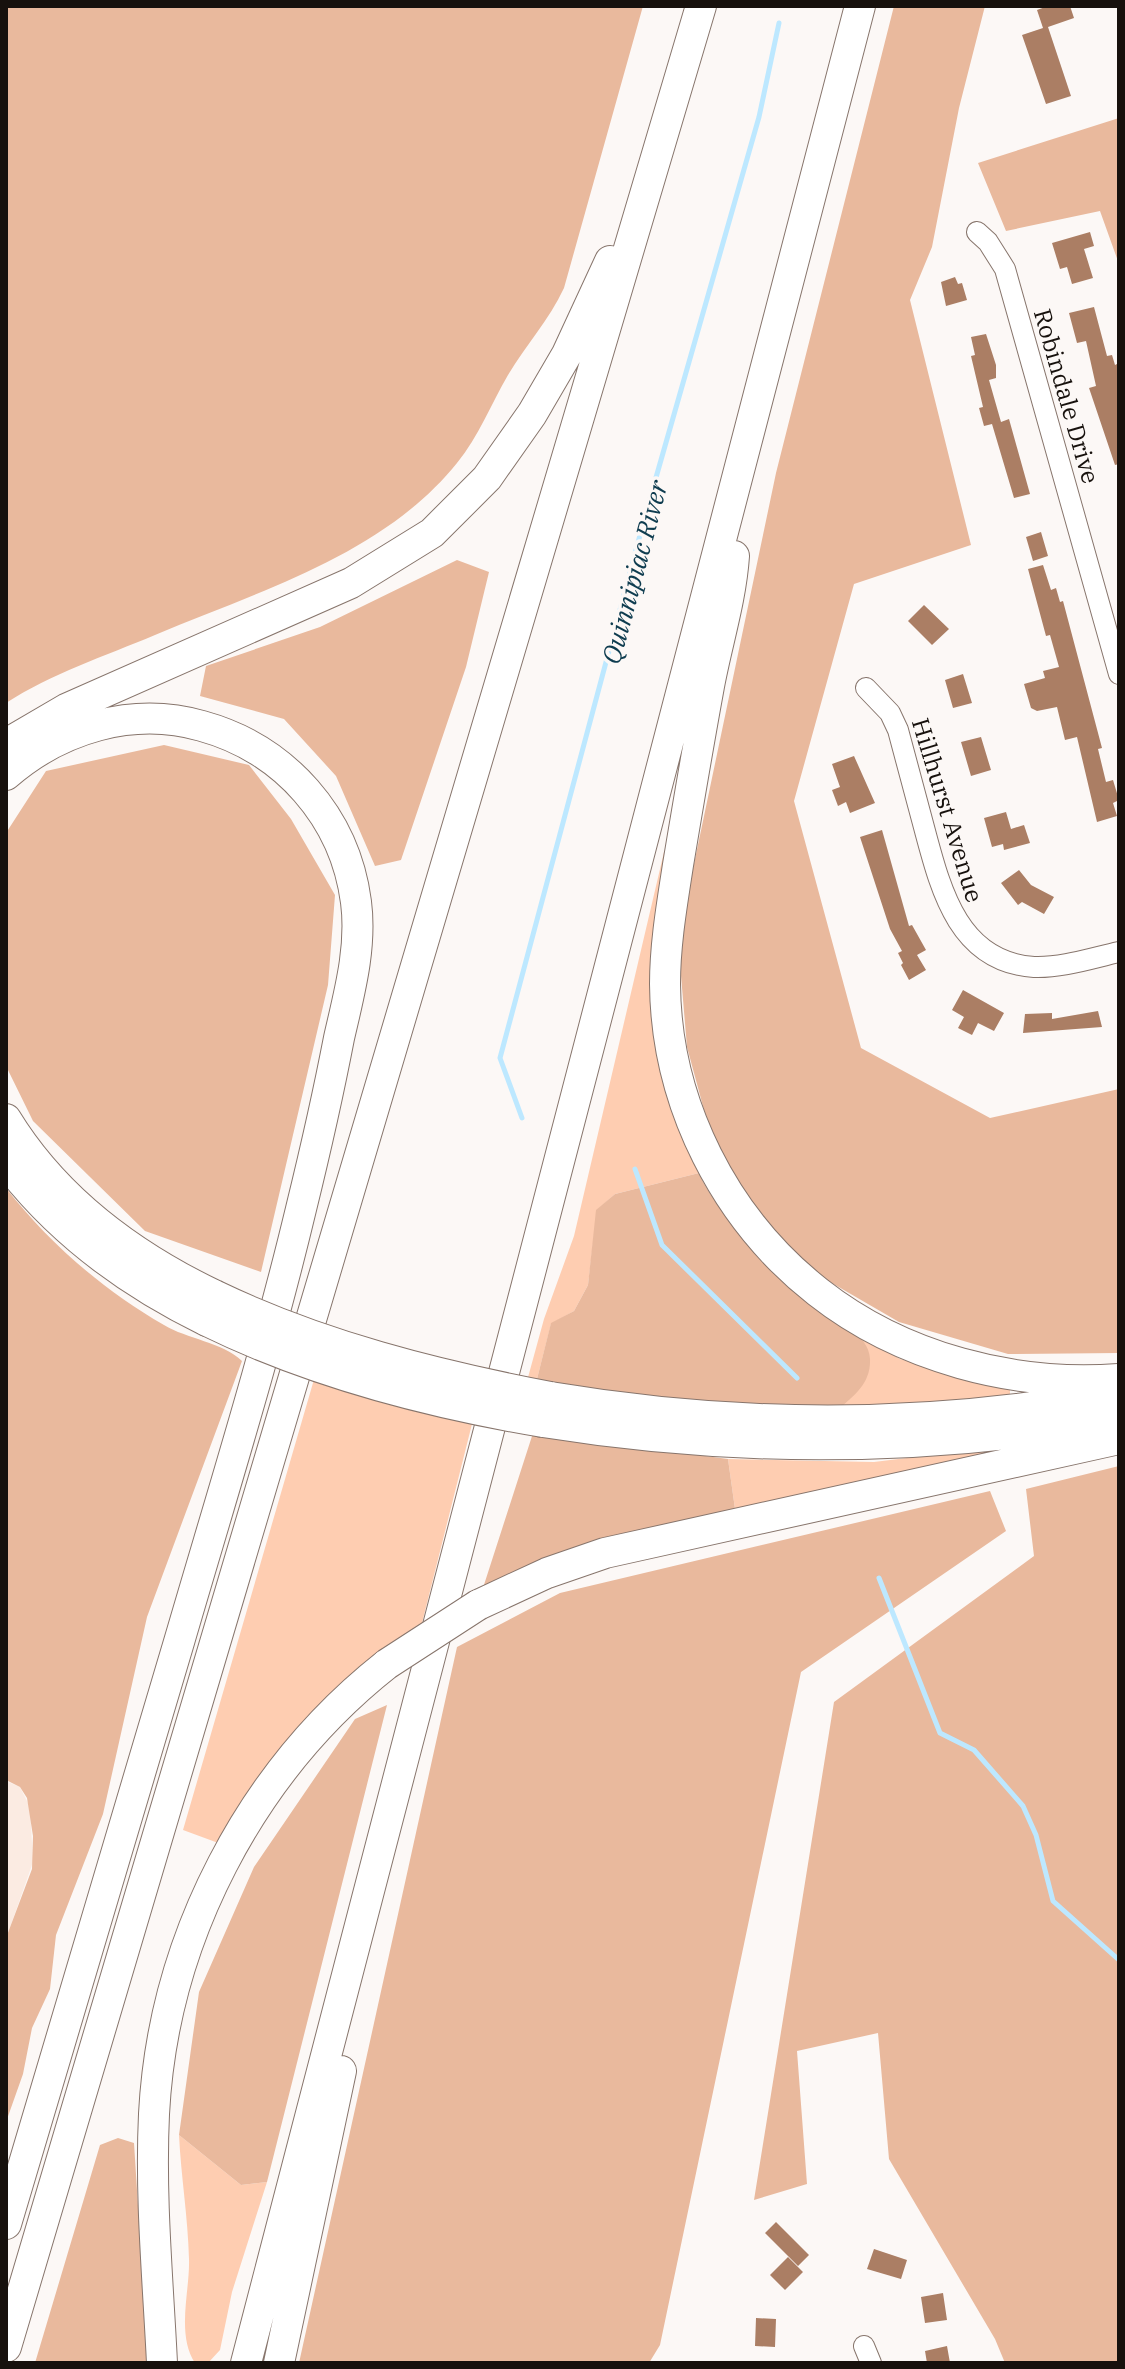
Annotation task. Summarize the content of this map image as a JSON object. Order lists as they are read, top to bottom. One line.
{"streets":{"street":["Robindale Drive","Hillhurst Avenue"]},"water":["Quinnipiac River"]}
